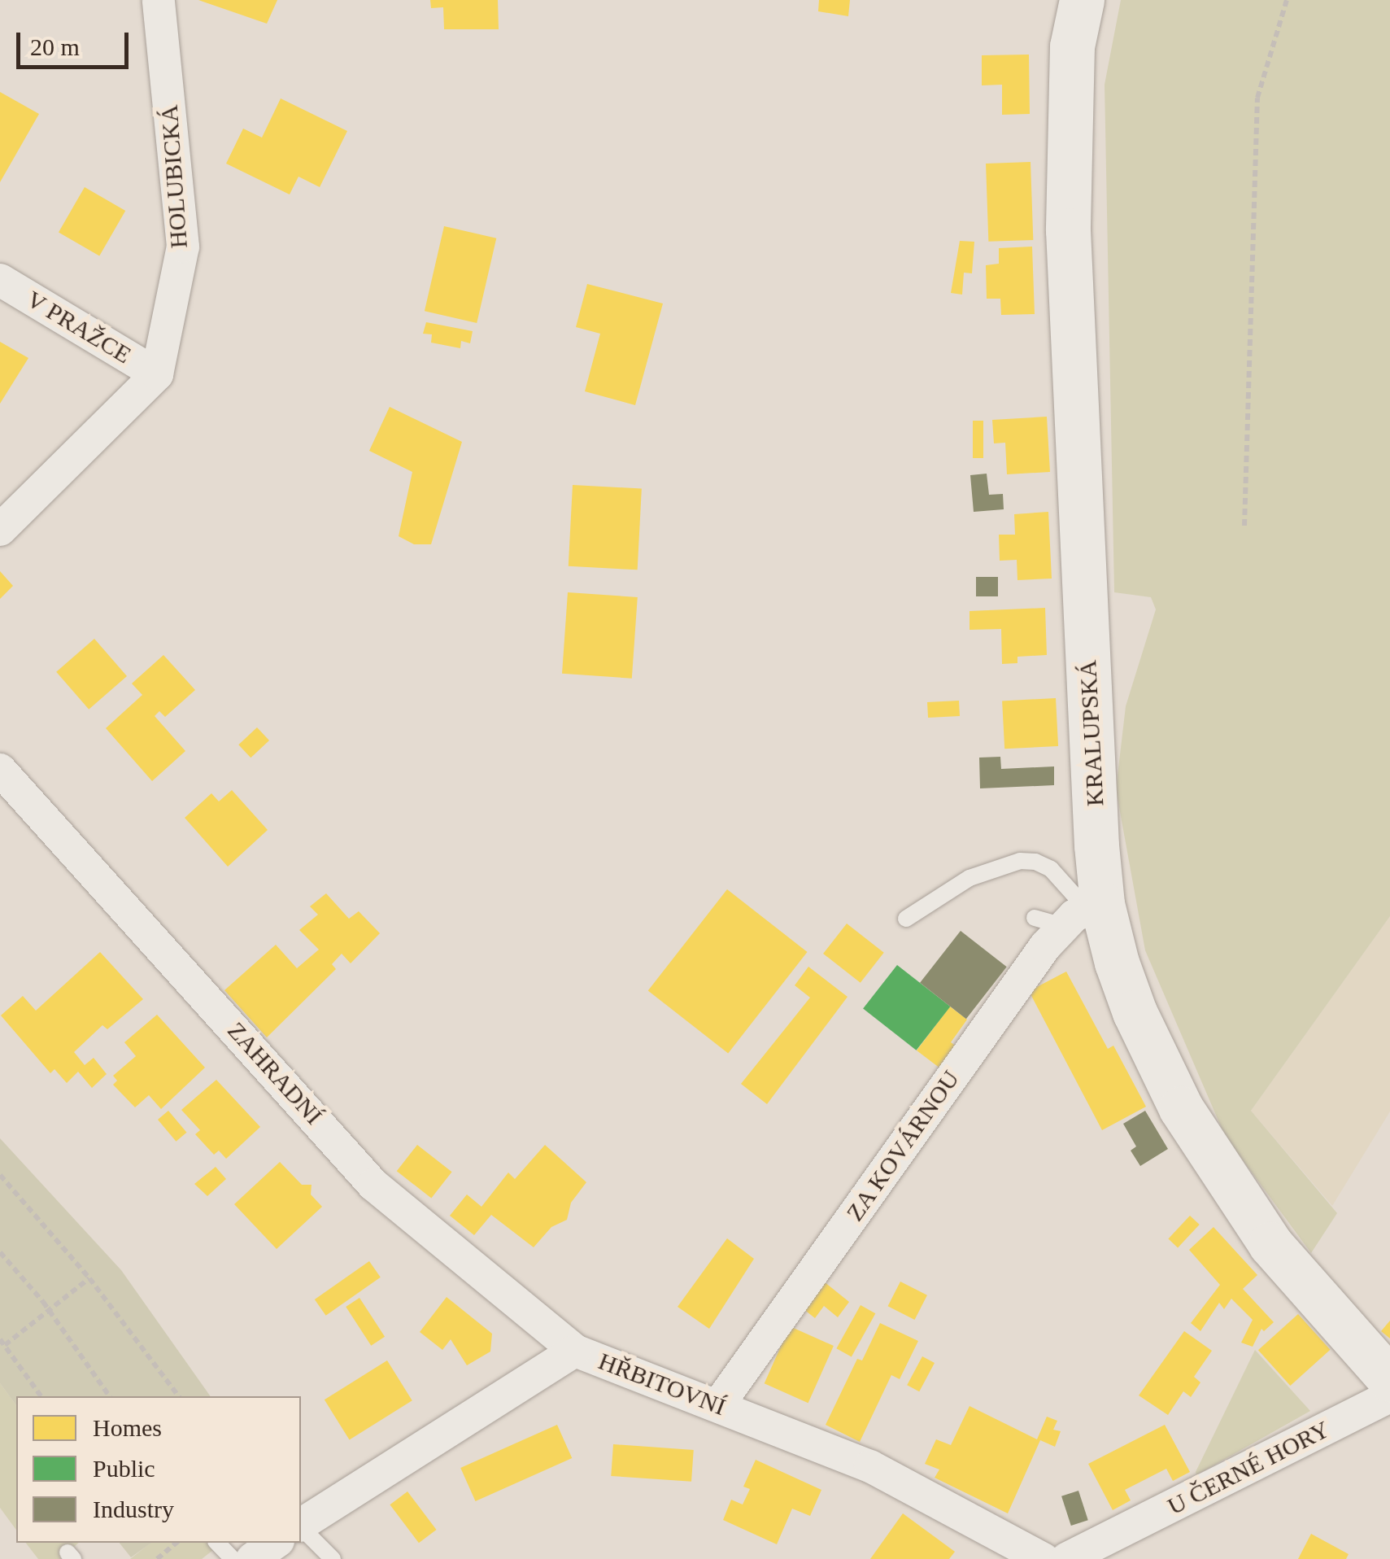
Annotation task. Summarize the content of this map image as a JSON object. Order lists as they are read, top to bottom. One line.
{"streets":{"street":["HOLUBICKÁ","V PRAŽCE","KRALUPSKÁ","ZAHRADNÍ","ZA KOVÁRNOU","HŘBITOVNÍ","U ČERNÉ HORY"]},"crossings":[["HOLUBICKÁ","V PRAŽCE"],["KRALUPSKÁ","ZA KOVÁRNOU"],["ZAHRADNÍ","HŘBITOVNÍ"],["ZA KOVÁRNOU","HŘBITOVNÍ"]],"legend":["Homes","Public","Industry"],"scale_bar":"20 m"}
